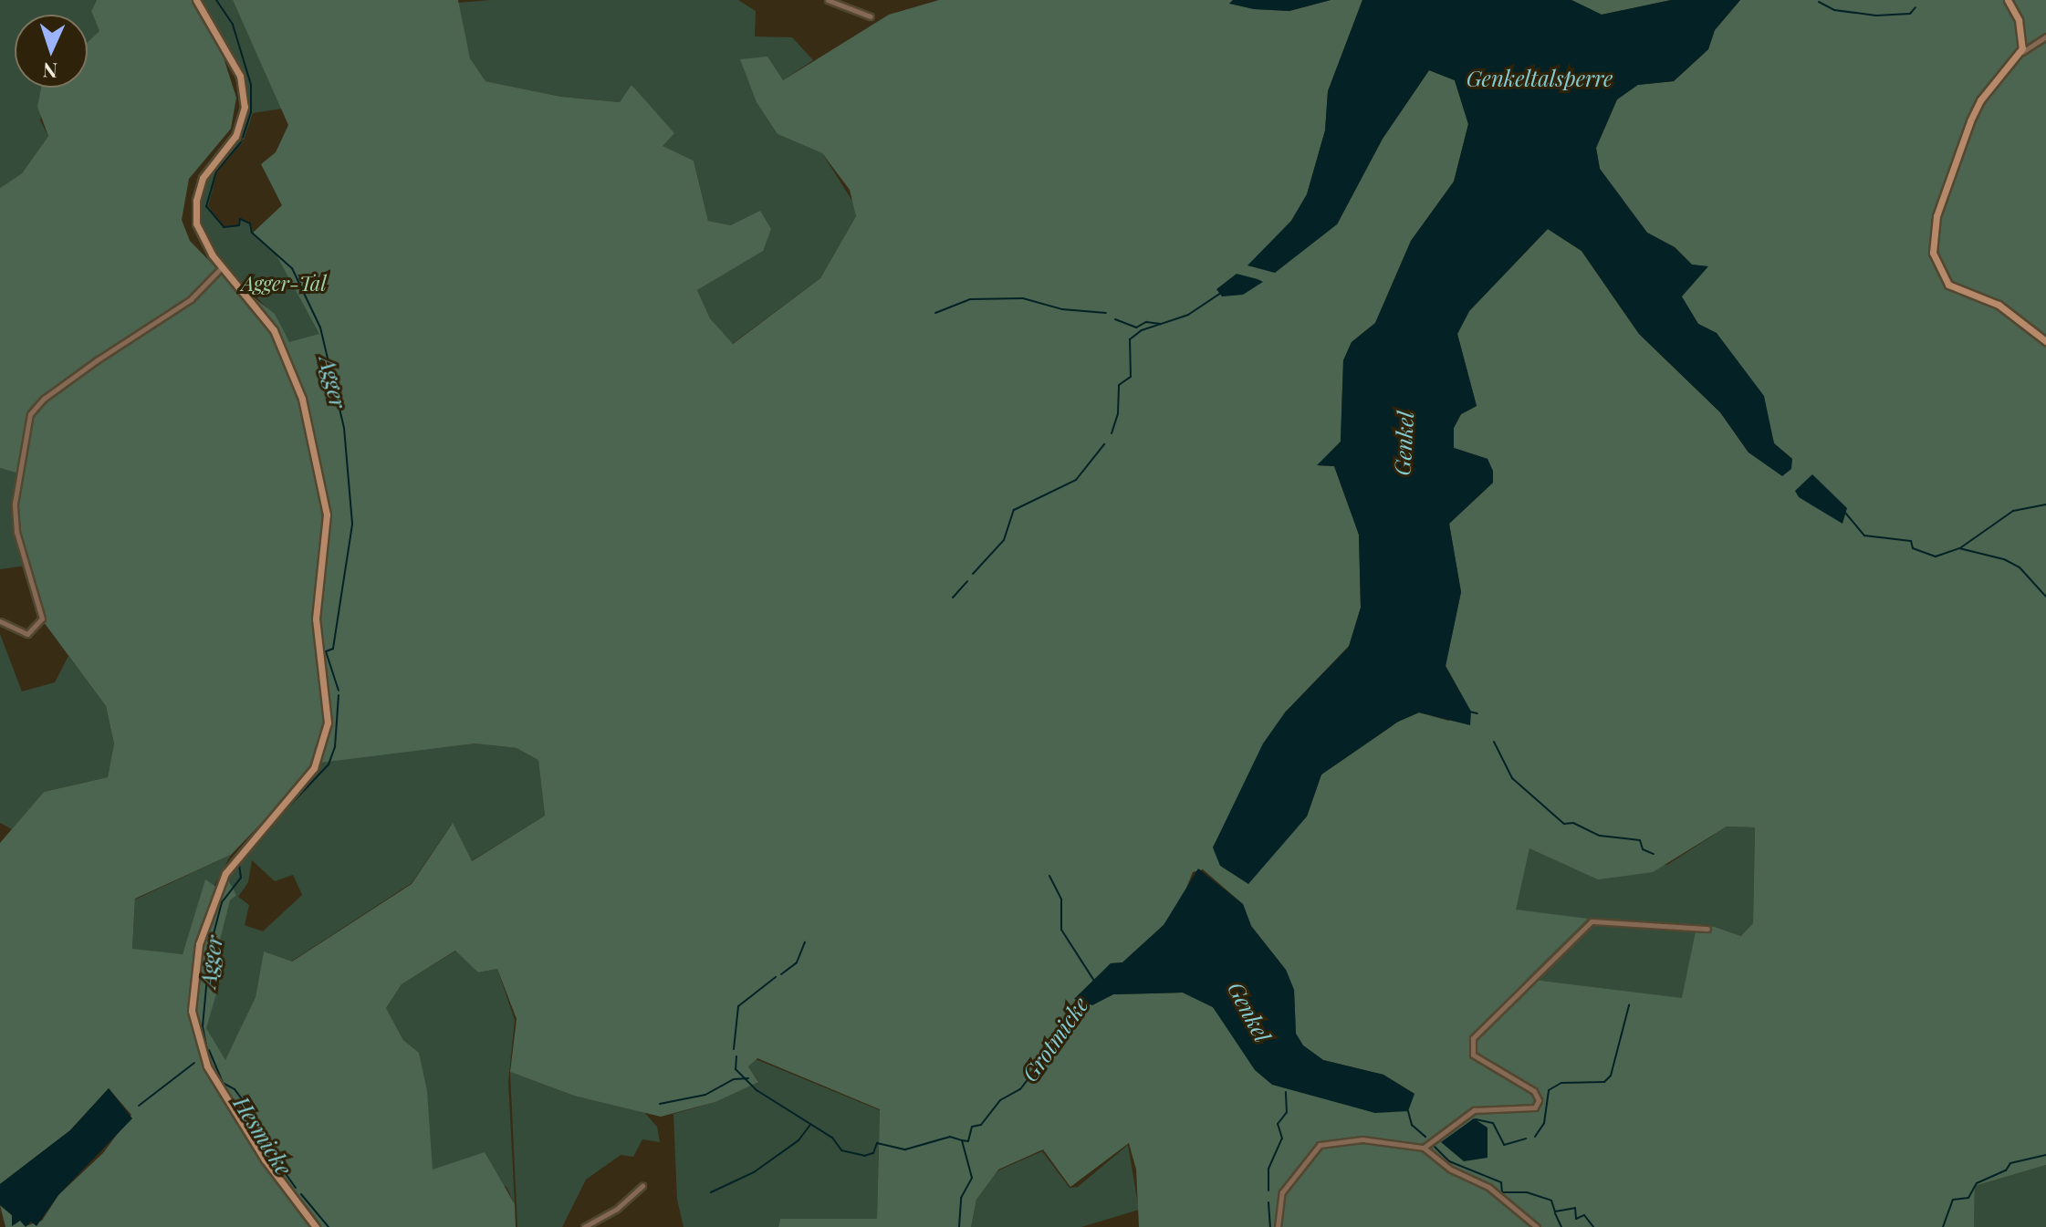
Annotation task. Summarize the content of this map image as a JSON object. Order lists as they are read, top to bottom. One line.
{"water":["Genkeltalsperre","Agger","Genkel","Grotmicke","Hesmicke"],"parks":["Agger-Tal"],"north":"bottom"}
